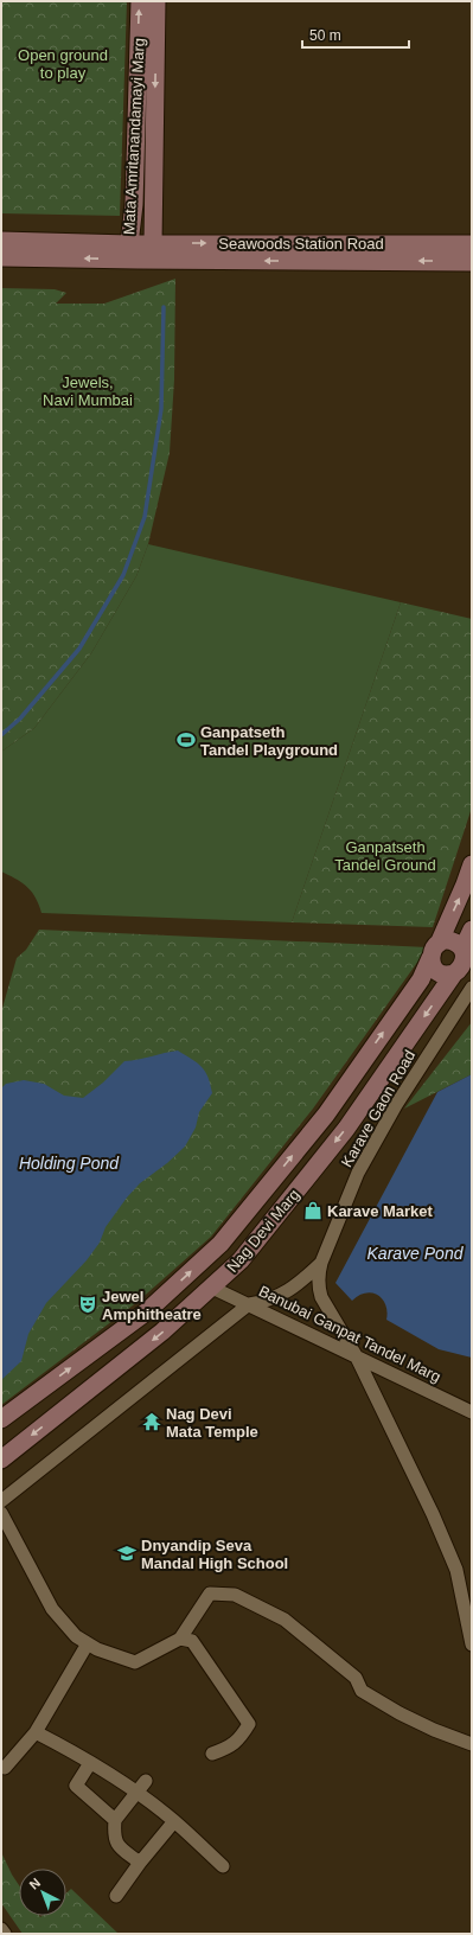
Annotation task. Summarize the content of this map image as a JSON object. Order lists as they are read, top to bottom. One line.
{"streets":{"main road":["Mata Amritanandamayi Marg","Seawoods Station Road","Nag Devi Marg"],"street":["Karave Gaon Road","Banubai Ganpat Tandel Marg"]},"crossings":[["Mata Amritanandamayi Marg","Seawoods Station Road"],["Karave Gaon Road","Banubai Ganpat Tandel Marg"],["Nag Devi Marg","Banubai Ganpat Tandel Marg"]],"water":["Holding Pond","Karave Pond"],"parks":["Open ground to play","Jewels, Navi Mumbai","Ganpatseth Tandel Ground"],"places":{"sports":["Ganpatseth Tandel Playground"],"shop":["Karave Market"],"theatre":["Jewel Amphitheatre"],"temple":["Nag Devi Mata Temple"],"school or university":["Dnyandip Seva Mandal High School"]},"scale_bar":"50 m","north":"top left"}
